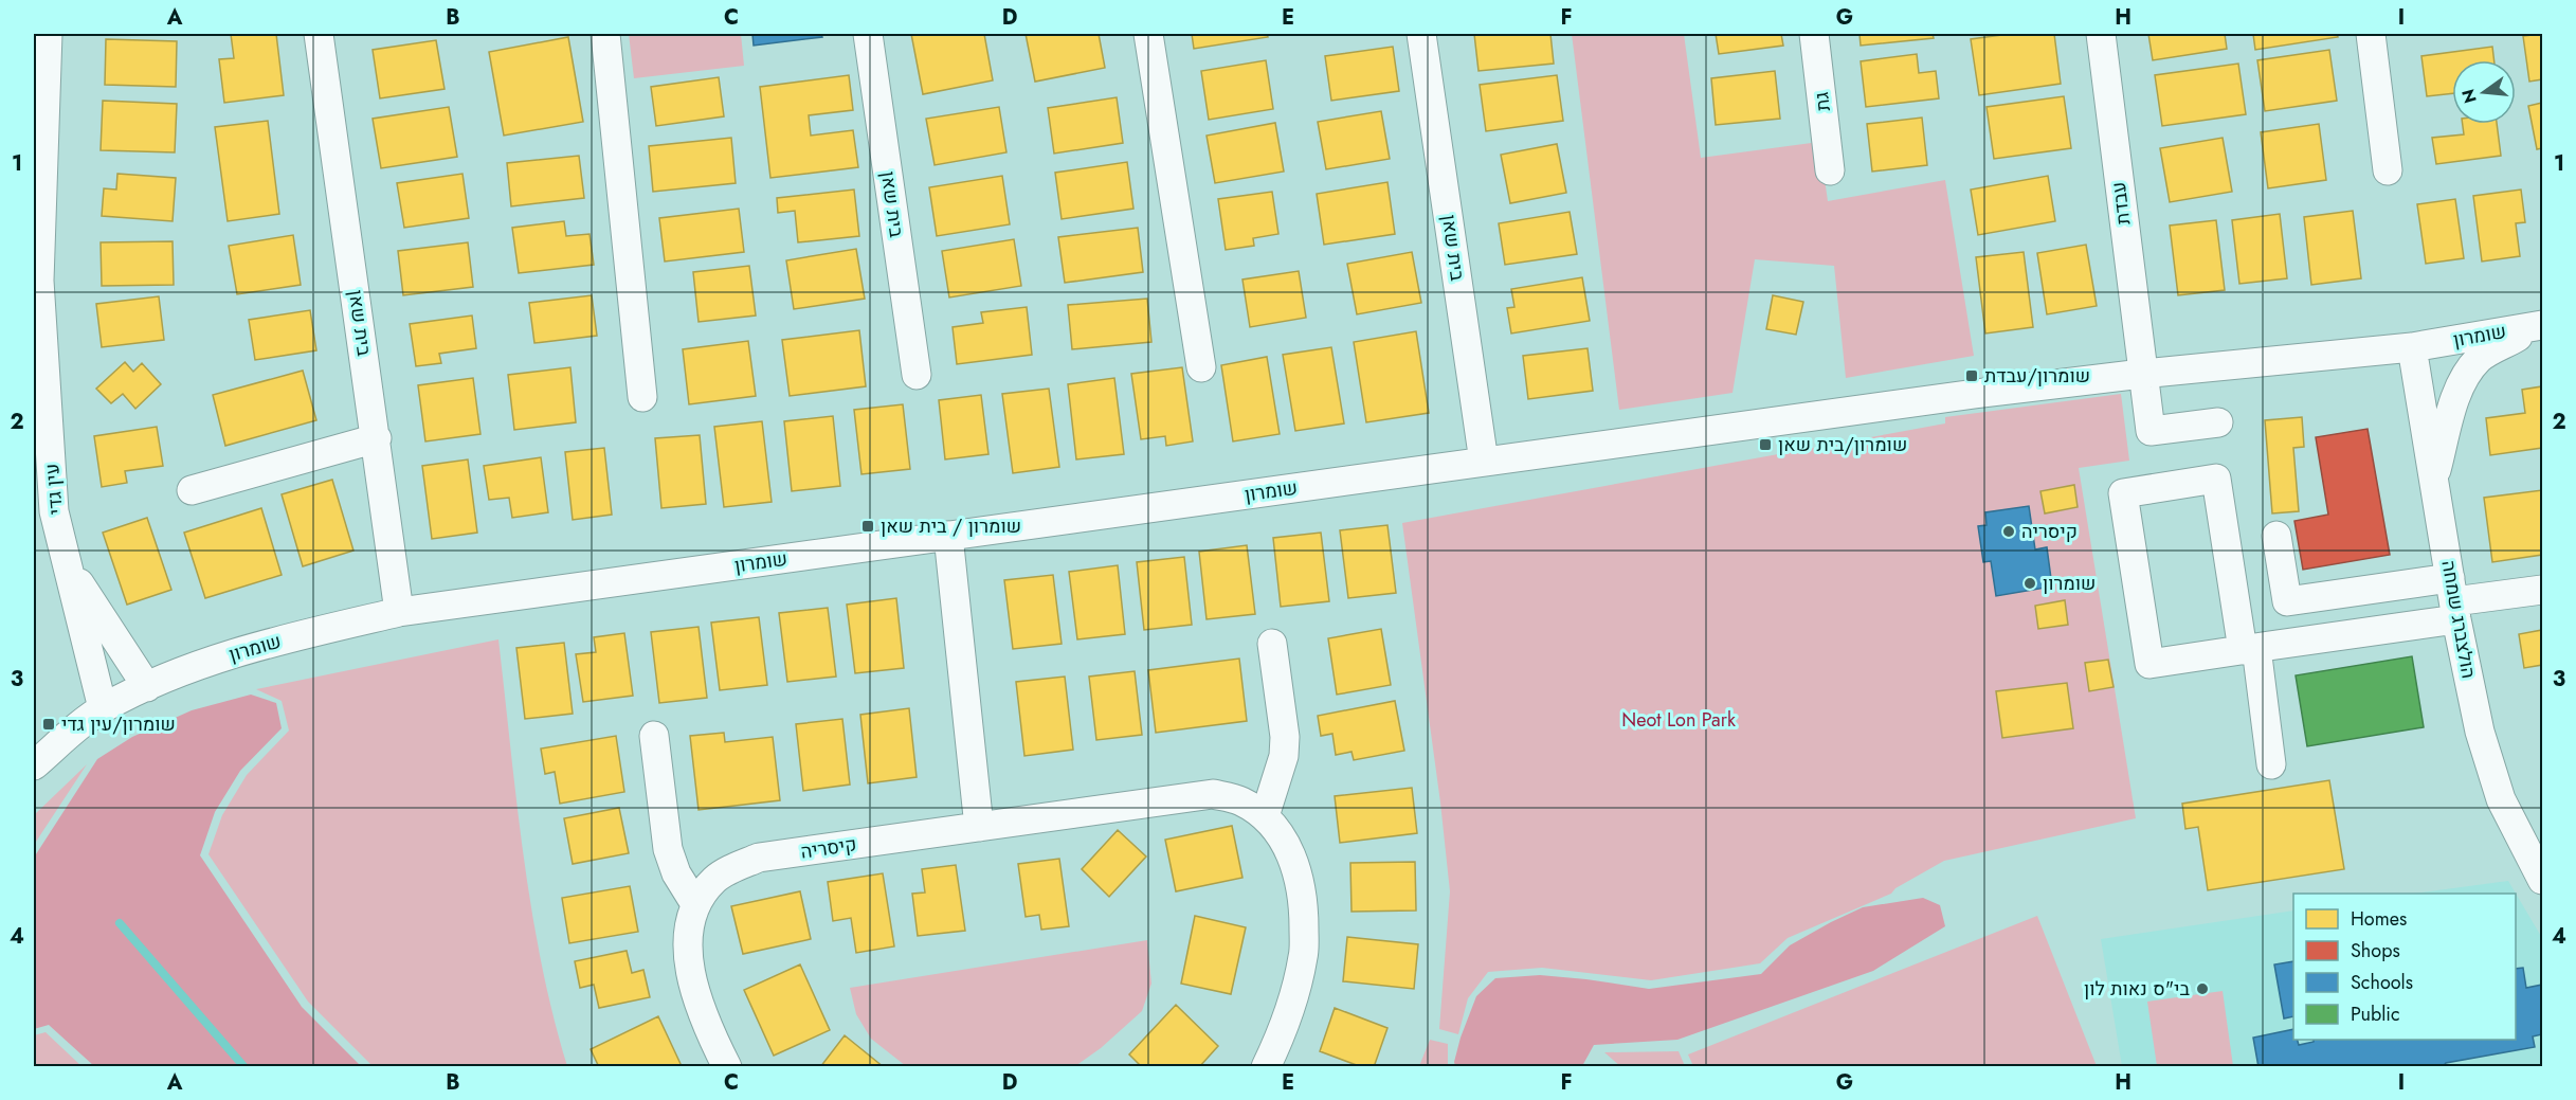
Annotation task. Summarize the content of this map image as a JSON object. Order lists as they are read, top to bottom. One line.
{"streets":{"street":["גת","עבדת","בית שאן","שומרון","עין גדי","הולצברג שמחה","קיסריה"]},"crossings":[["עבדת","שומרון"],["בית שאן","שומרון"],["שומרון","עין גדי"],["שומרון","הולצברג שמחה"]],"parks":["Neot Lon Park"],"places":{"transit":["שומרון/עבדת","שומרון/בית שאן","שומרון / בית שאן","שומרון/עין גדי"],"other":["קיסריה","שומרון","בי\"ס נאות לון"]},"legend":["Homes","Shops","Schools","Public"],"north":"left","grid":{"columns":["A","B","C","D","E","F","G","H","I"],"rows":["1","2","3","4"]}}
